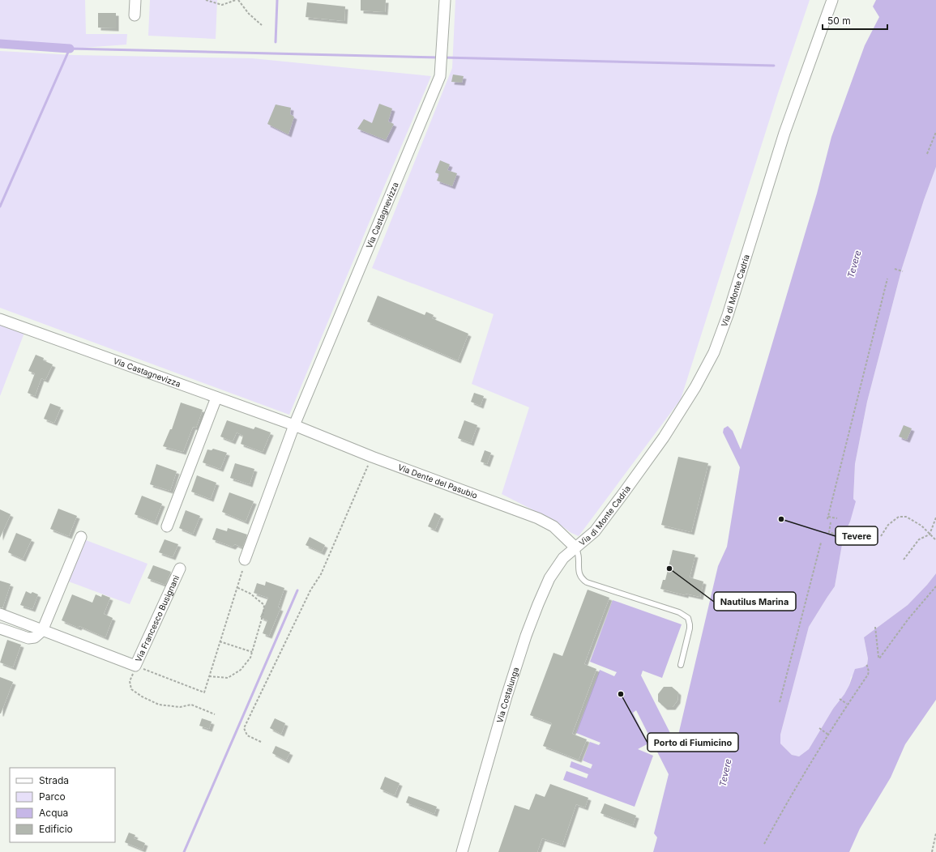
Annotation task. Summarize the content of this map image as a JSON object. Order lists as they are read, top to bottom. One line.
{"streets":{"street":["Via Castagnevizza","Via di Monte Cadria","Via Dente del Pasubio","Via Francesco Busignani","Via Costalunga"]},"crossings":[["Via Castagnevizza","Via Dente del Pasubio"],["Via di Monte Cadria","Via Dente del Pasubio"],["Via di Monte Cadria","Via Costalunga"],["Via Dente del Pasubio","Via Costalunga"]],"water":["Tevere"],"places":["Tevere","Nautilus Marina","Porto di Fiumicino"],"legend":["Strada","Parco","Acqua","Edificio"],"scale_bar":"50 m"}
